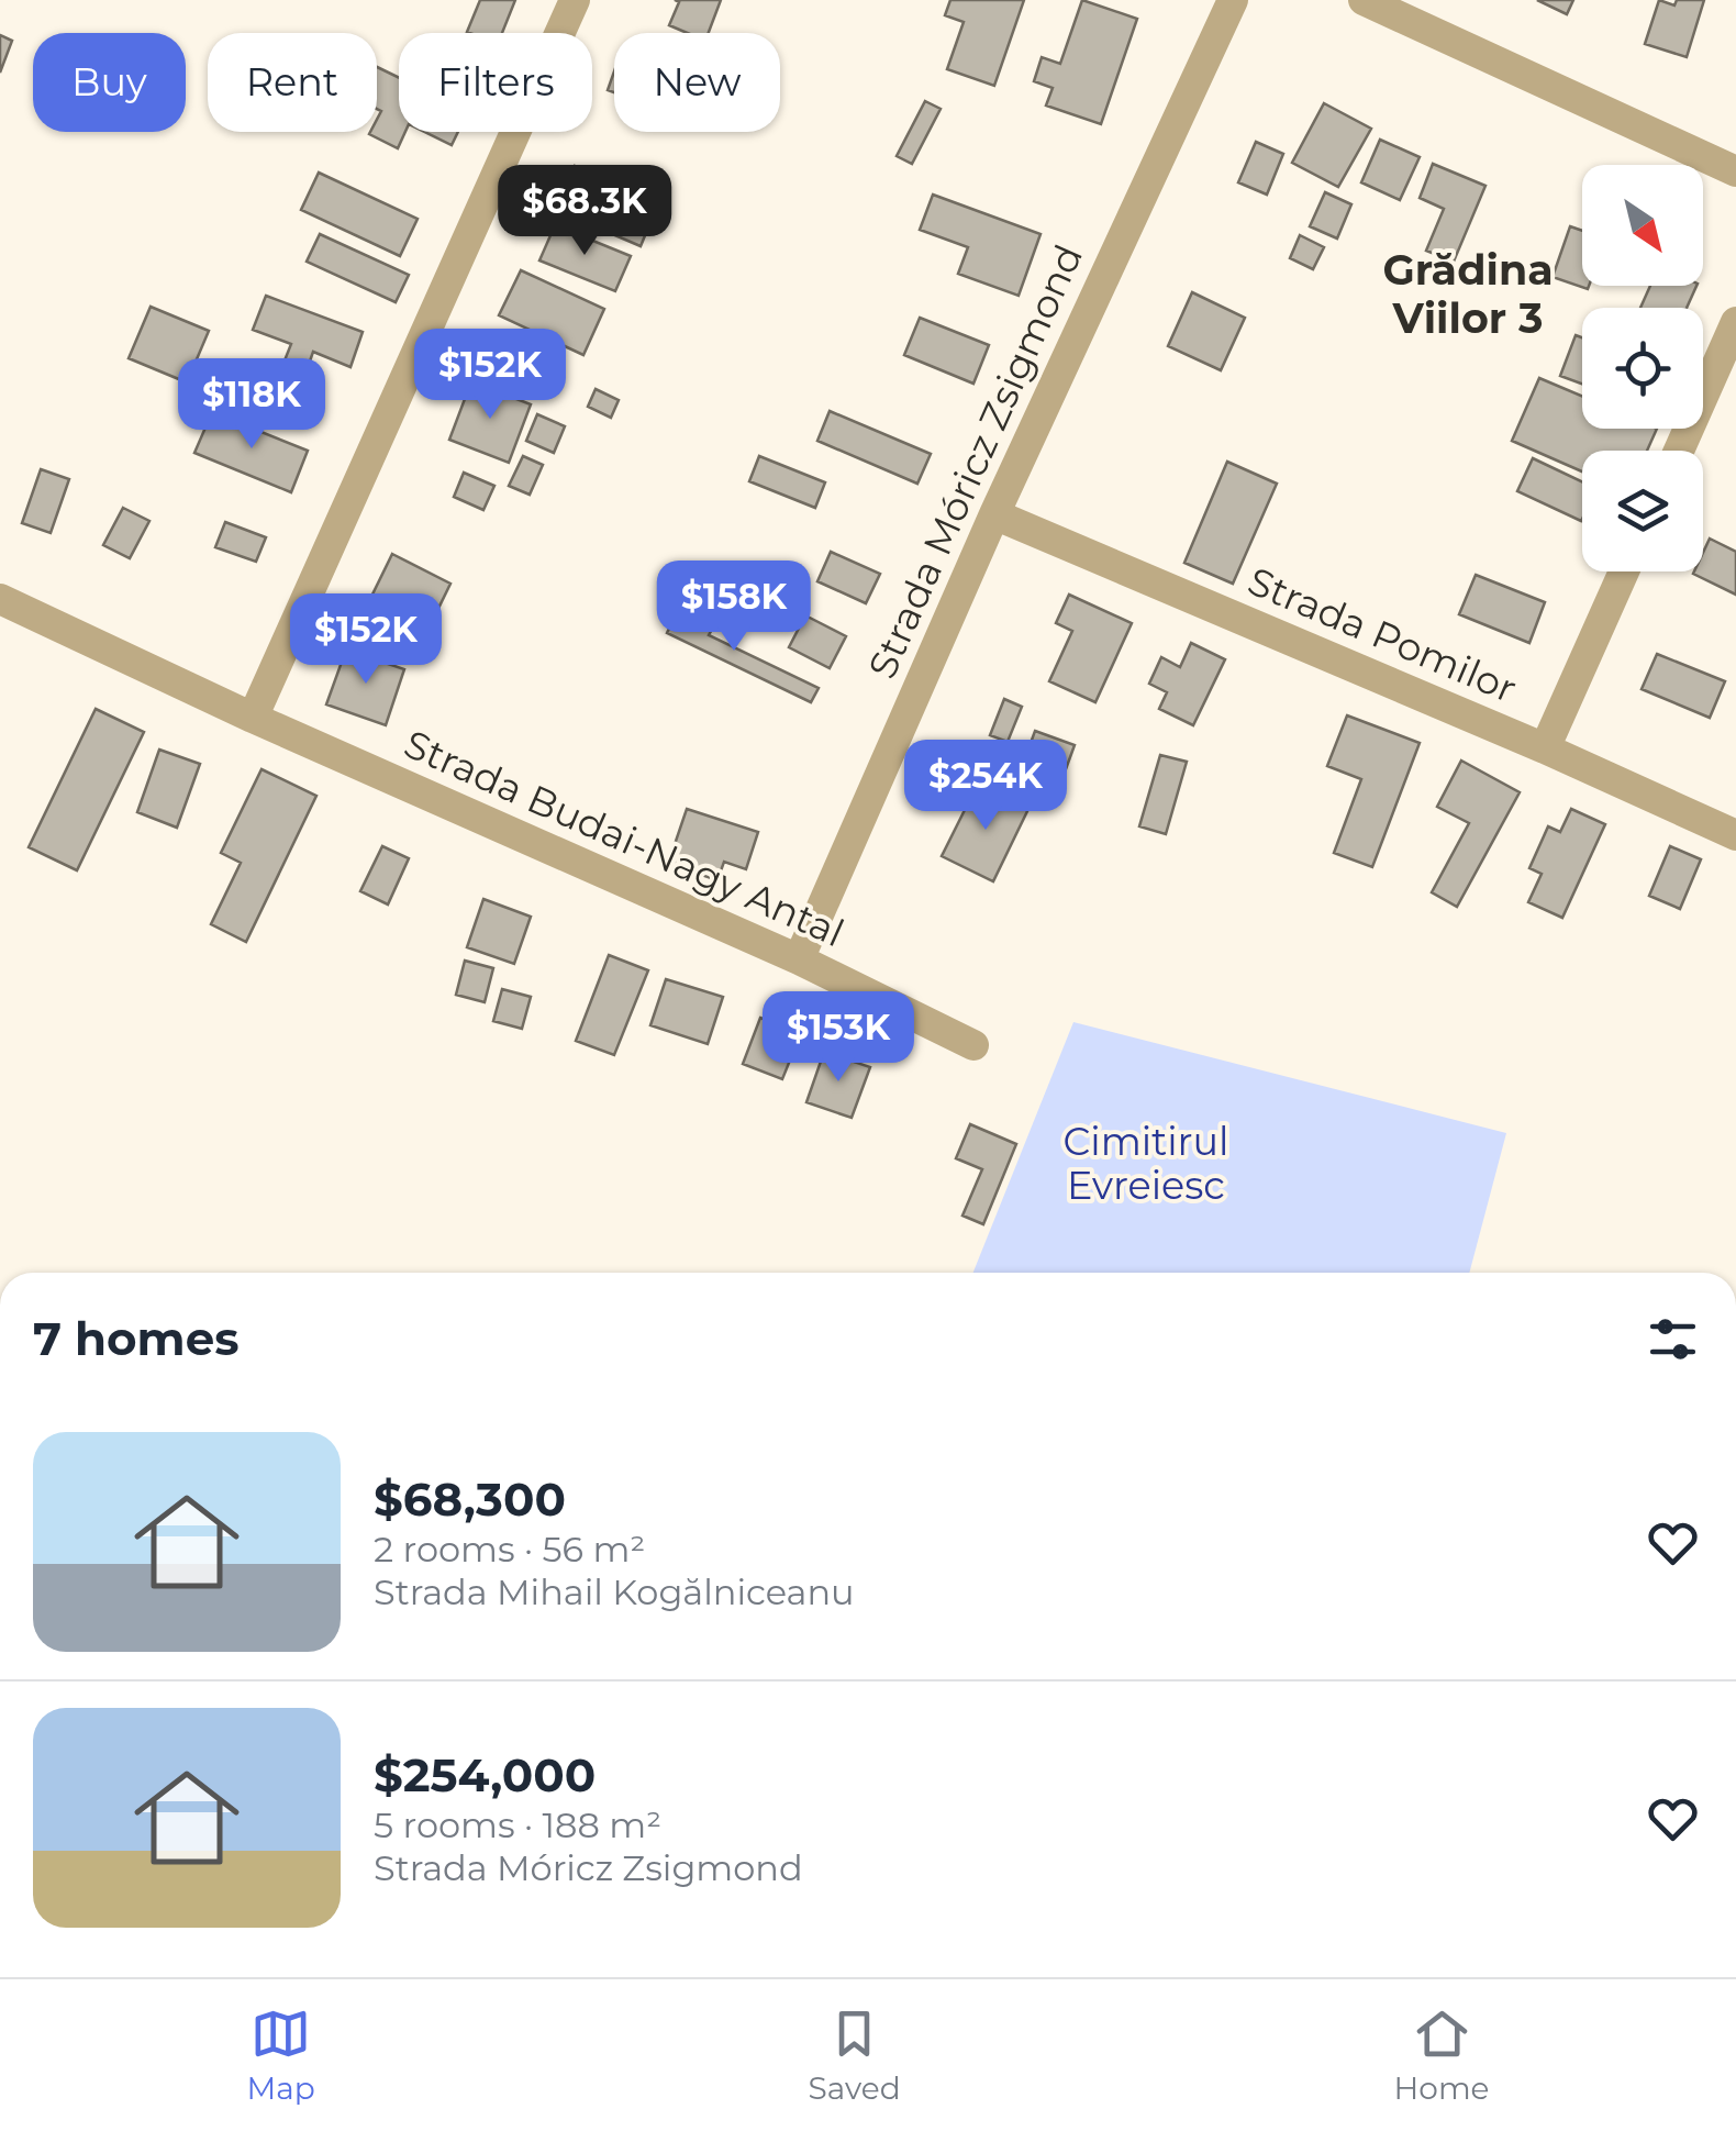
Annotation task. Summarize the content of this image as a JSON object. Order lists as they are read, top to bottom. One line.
{"streets":{"street":["Strada Móricz Zsigmond","Strada Pomilor","Strada Budai-Nagy Antal"]},"crossings":[["Strada Móricz Zsigmond","Strada Pomilor"],["Strada Móricz Zsigmond","Strada Budai-Nagy Antal"]],"districts":["Grădina Viilor 3"],"parks":["Cimitirul Evreiesc"],"north":"bottom right","page":{"chip":["Buy","Rent","Filters","New"],"price":["$68.3K","$152K","$118K","$158K","$152K","$254K","$153K"],"heading":"7 homes","list":[{"name":"$68,300","note":"2 rooms · 56 m² · Strada Mihail Kogălniceanu"},{"name":"$254,000","note":"5 rooms · 188 m² · Strada Móricz Zsigmond"}],"tabs":["Map","Saved","Home"]}}
